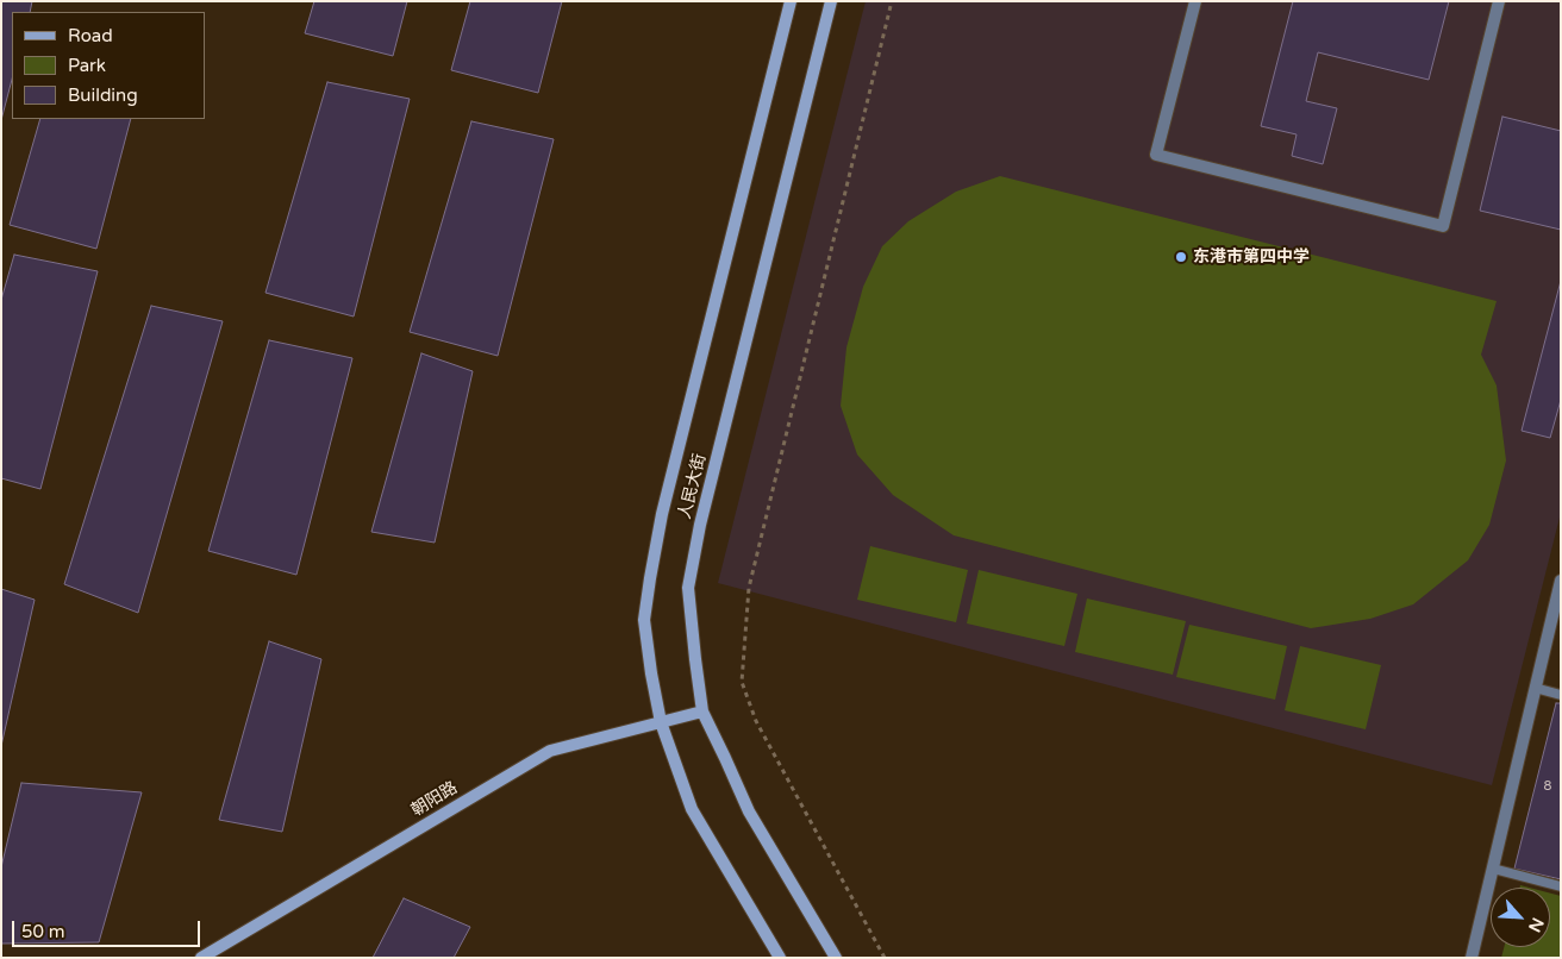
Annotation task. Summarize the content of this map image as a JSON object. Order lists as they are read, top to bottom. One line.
{"streets":{"main road":["人民大街","朝阳路"]},"crossings":[["人民大街","朝阳路"]],"places":["东港市第四中学"],"house_numbers":["8"],"legend":["Road","Park","Building"],"scale_bar":"50 m","north":"bottom right"}
